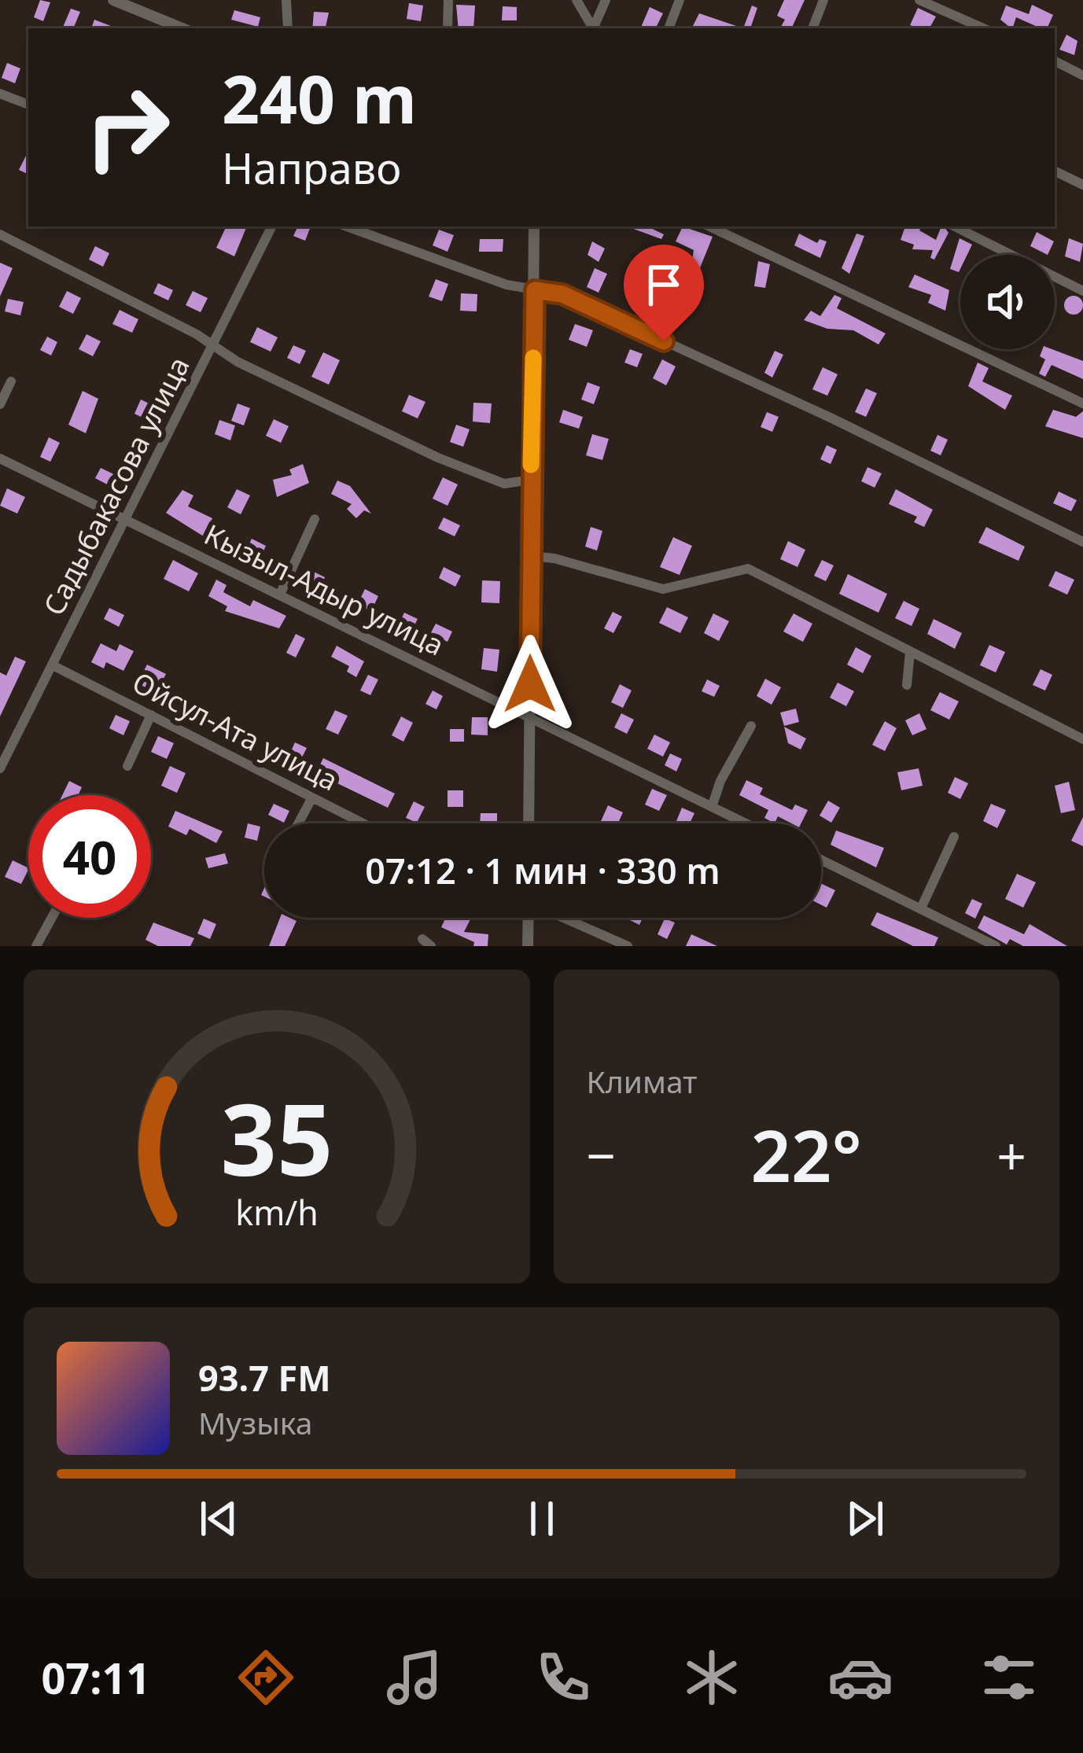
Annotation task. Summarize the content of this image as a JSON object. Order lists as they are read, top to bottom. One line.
{"streets":{"street":["Садыбакасова улица","Кызыл-Адыр улица","Ойсул-Ата улица"]},"crossings":[["Садыбакасова улица","Кызыл-Адыр улица"],["Садыбакасова улица","Ойсул-Ата улица"]],"page":{"turn":["240 m","Направо"],"limit":"40","trip":"07:12 · 1 мин · 330 m","tile":"Климат","heat":["−","22°","+"],"song":["93.7 FM","Музыка"],"tabs":"07:11","gauge":["35","km/h"]}}
